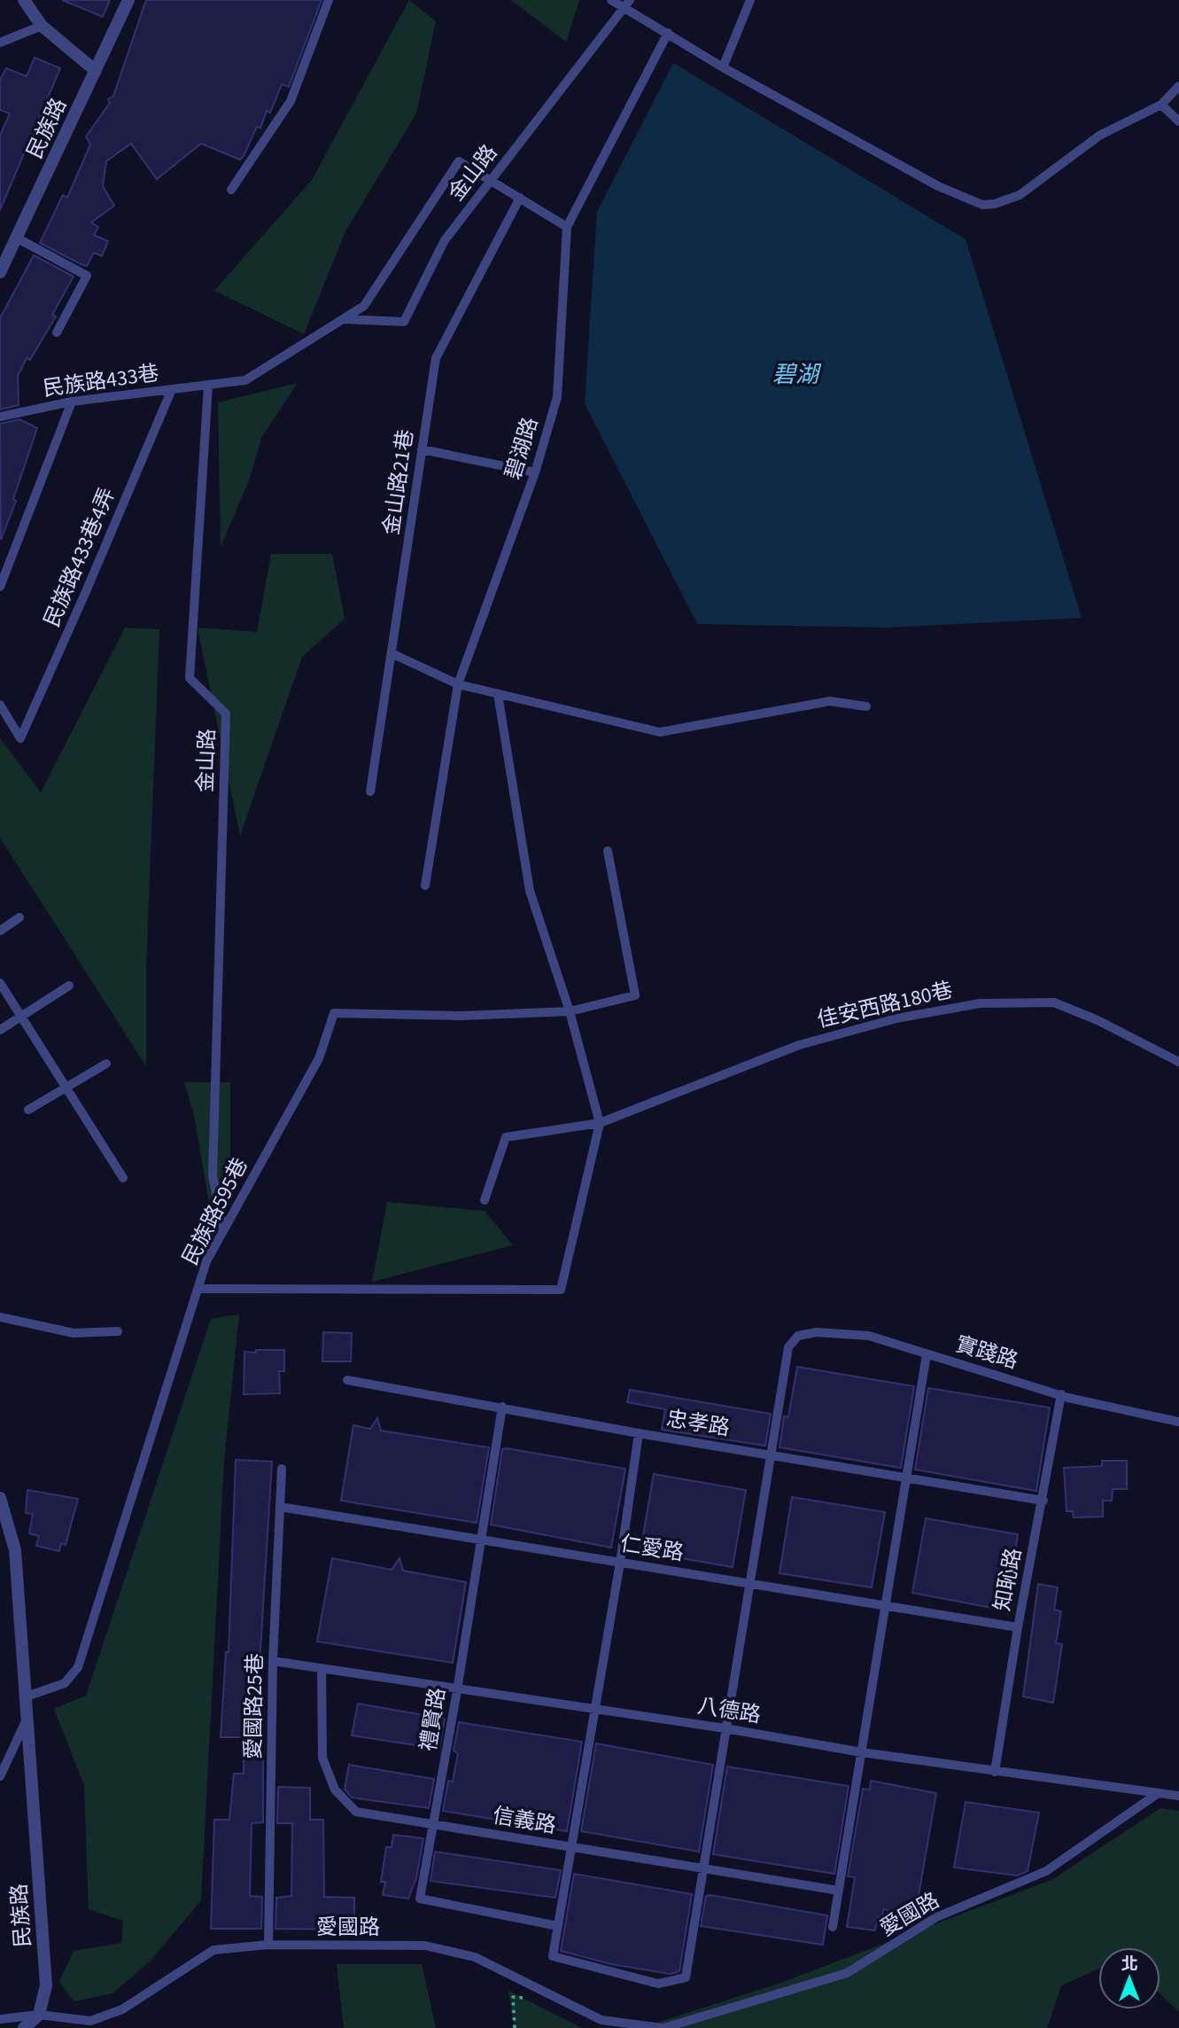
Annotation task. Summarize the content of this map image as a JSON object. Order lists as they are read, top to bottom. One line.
{"streets":{"street":["民族路"],"lane":["金山路","民族路433巷","碧湖路","金山路21巷","民族路433巷4弄","佳安西路180巷","民族路595巷","實踐路","忠孝路","仁愛路","知恥路","愛國路25巷","八德路","禮賢路","信義路","愛國路"]},"crossings":[["民族路","民族路595巷"],["民族路","愛國路"],["金山路","民族路433巷"],["金山路","民族路595巷"],["民族路433巷","民族路433巷4弄"],["實踐路","忠孝路"],["實踐路","知恥路"],["忠孝路","知恥路"],["忠孝路","禮賢路"],["仁愛路","知恥路"],["仁愛路","愛國路25巷"],["仁愛路","禮賢路"],["知恥路","八德路"],["愛國路25巷","八德路"],["愛國路25巷","愛國路"],["八德路","禮賢路"],["八德路","信義路"],["八德路","愛國路"],["禮賢路","信義路"]],"water":["碧湖"],"north":"top"}
